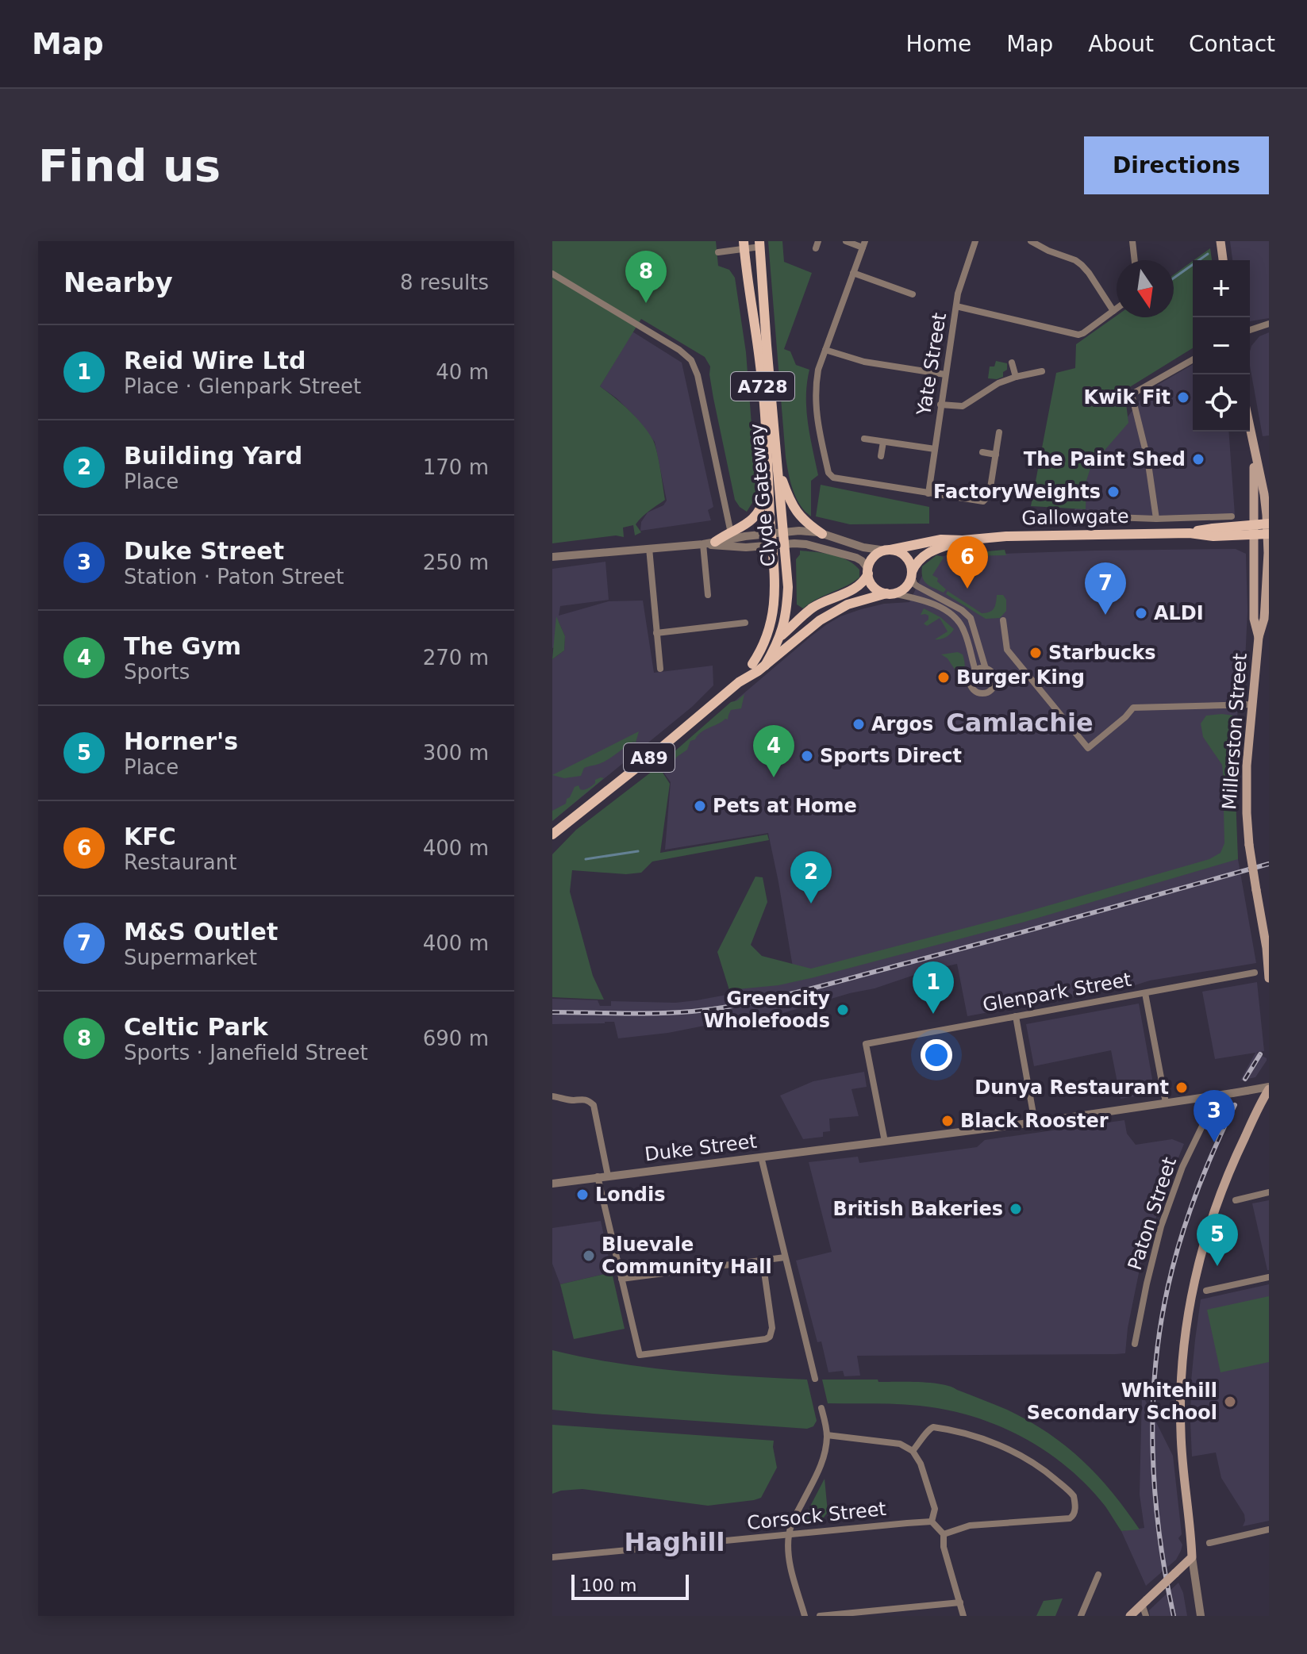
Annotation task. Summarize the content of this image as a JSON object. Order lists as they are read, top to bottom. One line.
{"streets":{"main road":["A728","Clyde Gateway","Gallowgate","Millerston Street","A89"],"street":["Yate Street","Glenpark Street","Duke Street","Paton Street","Corsock Street"]},"crossings":[["Clyde Gateway","Gallowgate"],["Clyde Gateway","A89"],["Gallowgate","Millerston Street"],["Gallowgate","A89"],["Glenpark Street","Duke Street"],["Duke Street","Paton Street"]],"districts":["Camlachie","Haghill"],"places":["Kwik Fit","The Paint Shed","FactoryWeights","ALDI","Starbucks","Burger King","Argos","Sports Direct","Pets at Home","Greencity Wholefoods","Dunya Restaurant","Black Rooster","Londis","British Bakeries","Bluevale Community Hall","Whitehill Secondary School"],"scale_bar":"100 m","north":"bottom","page":{"header":"Map","nav":["Home","Map","About","Contact"],"buttons":"Directions","title":"Find us","heading":["Nearby","8 results"],"pins":["8","6","7","4","2","1","3","5"],"map_buttons":["+","−"],"list":[{"mark":"1","name":"Reid Wire Ltd","note":"Place · Glenpark Street","value":"40 m"},{"mark":"2","name":"Building Yard","note":"Place","value":"170 m"},{"mark":"3","name":"Duke Street","note":"Station · Paton Street","value":"250 m"},{"mark":"4","name":"The Gym","note":"Sports","value":"270 m"},{"mark":"5","name":"Horner's","note":"Place","value":"300 m"},{"mark":"6","name":"KFC","note":"Restaurant","value":"400 m"},{"mark":"7","name":"M&S Outlet","note":"Supermarket","value":"400 m"},{"mark":"8","name":"Celtic Park","note":"Sports · Janefield Street","value":"690 m"}],"scale":"100 m"}}
